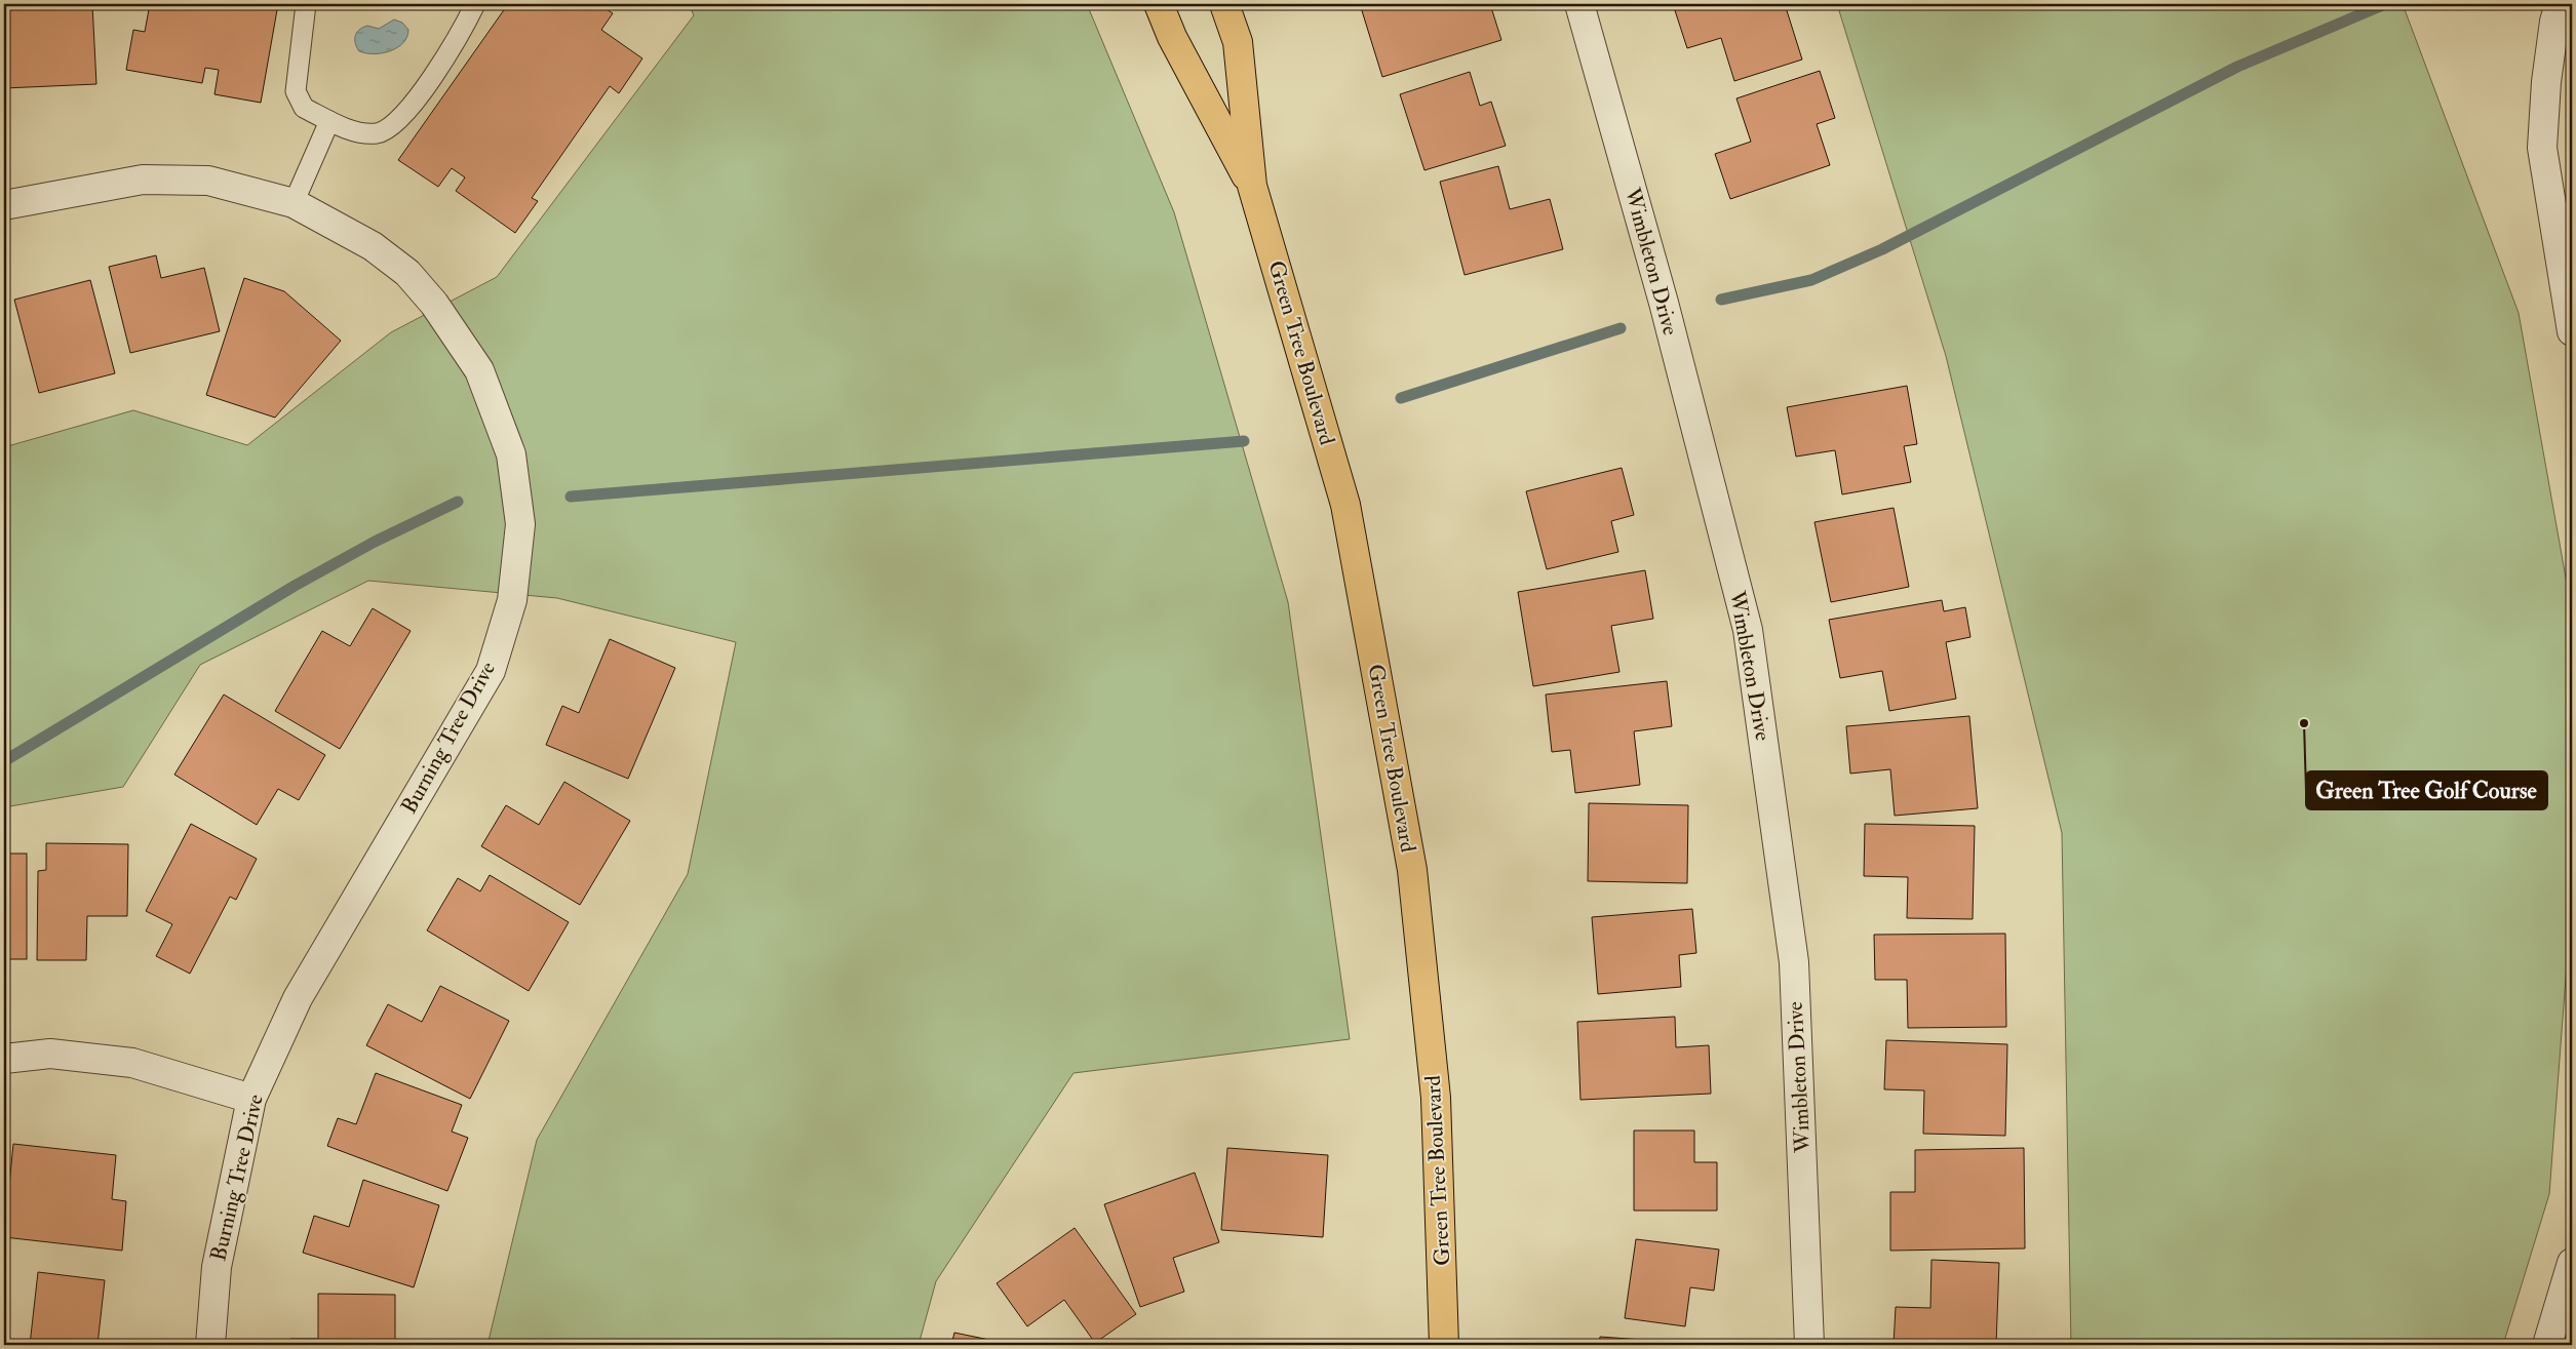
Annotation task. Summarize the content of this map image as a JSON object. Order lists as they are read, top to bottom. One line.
{"streets":{"main road":["Green Tree Boulevard"],"street":["Wimbleton Drive","Burning Tree Drive"]},"places":["Green Tree Golf Course"]}
